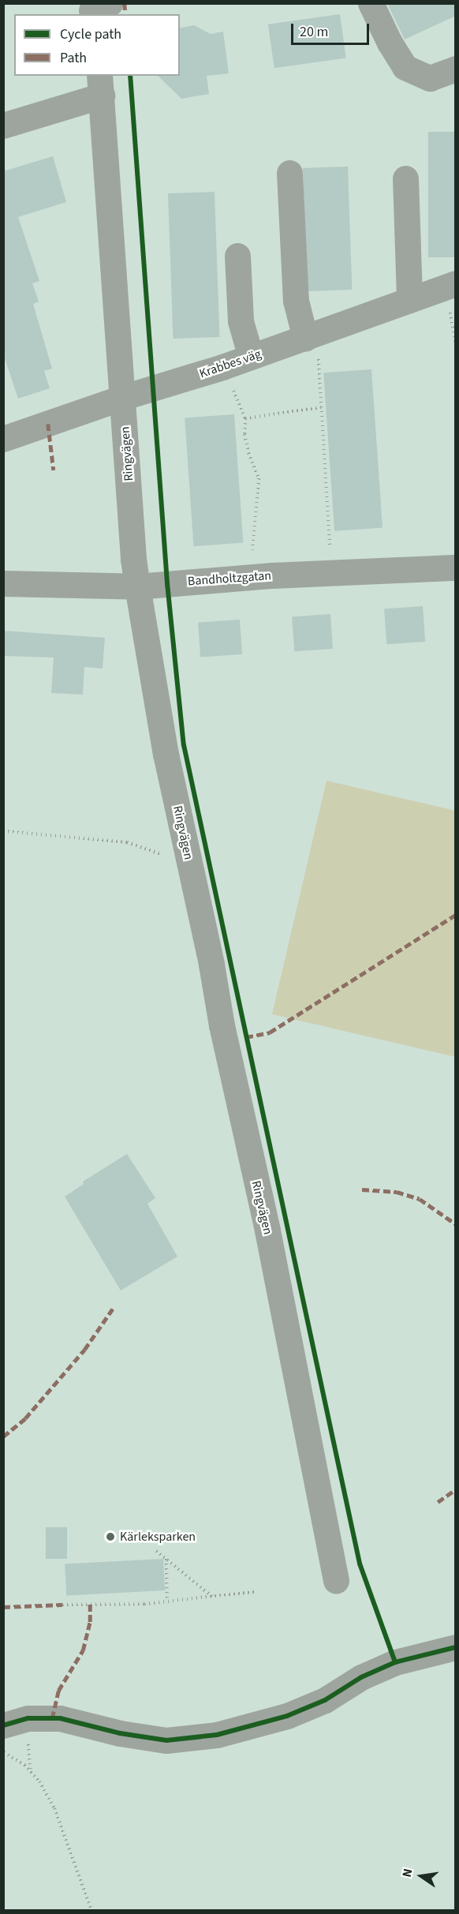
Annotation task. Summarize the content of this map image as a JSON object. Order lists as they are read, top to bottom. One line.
{"streets":{"street":["Krabbes väg","Ringvägen","Bandholtzgatan"]},"crossings":[["Krabbes väg","Ringvägen"],["Ringvägen","Bandholtzgatan"]],"places":["Kärleksparken"],"legend":["Cycle path","Path"],"scale_bar":"20 m","north":"left"}
